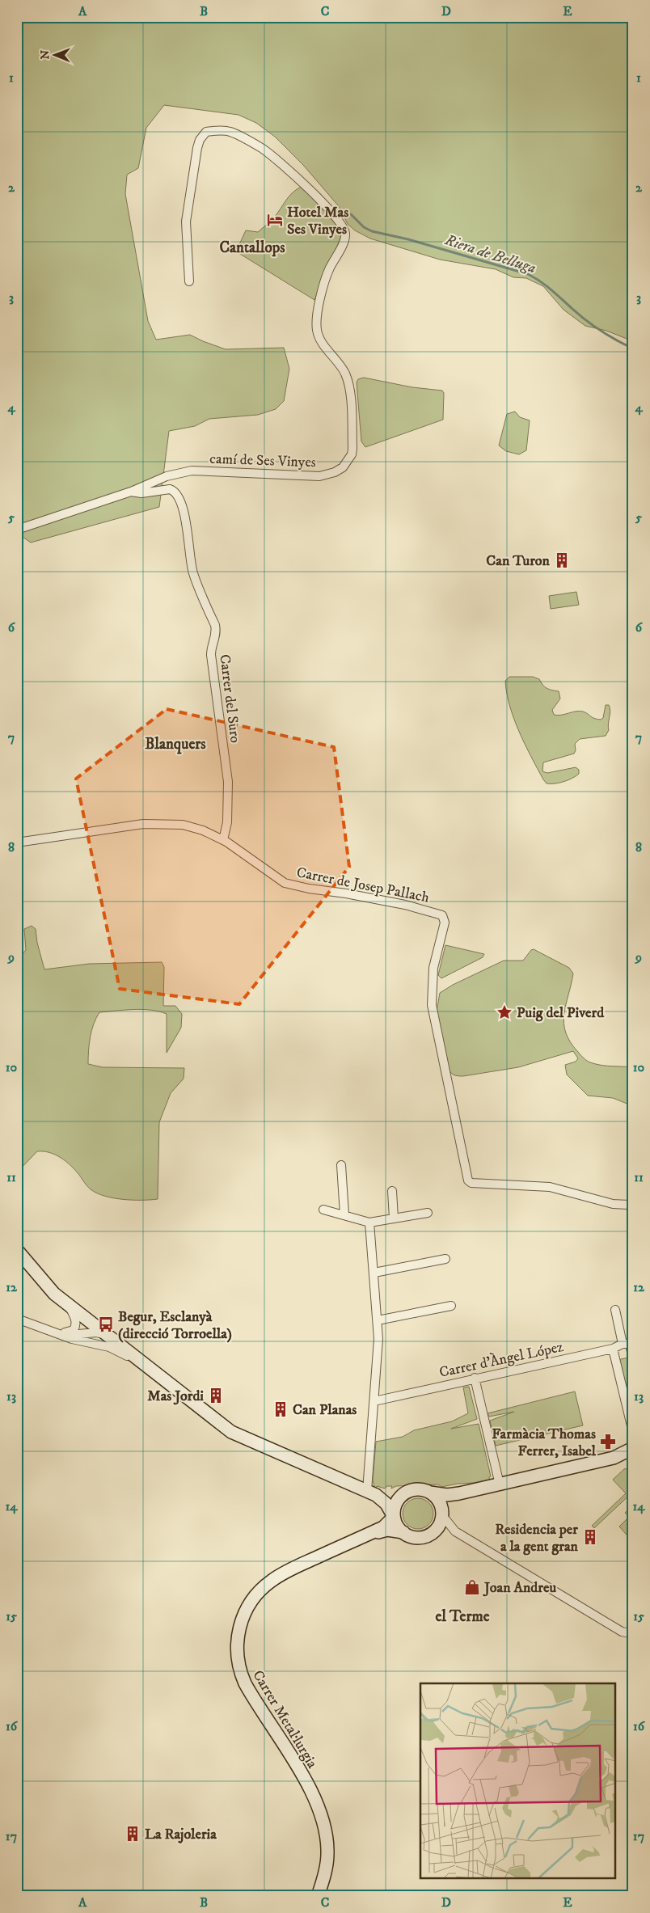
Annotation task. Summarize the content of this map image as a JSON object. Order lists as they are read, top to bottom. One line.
{"streets":{"main road":["Carrer Metal·lurgia"],"street":["camí de Ses Vinyes","Carrer del Suro","Carrer de Josep Pallach","Carrer d'Àngel López"]},"crossings":[["camí de Ses Vinyes","Carrer del Suro"],["Carrer del Suro","Carrer de Josep Pallach"]],"districts":["Cantallops","Blanquers","el Terme"],"water":["Riera de Belluga"],"places":{"hotel":["Hotel Mas Ses Vinyes"],"building":["Can Turon","Mas Jordi","Can Planas","Residencia per a la gent gran","La Rajoleria"],"place":["Puig del Piverd"],"bus stop":["Begur, Esclanyà (direcció Torroella)"],"pharmacy":["Farmàcia Thomas Ferrer, Isabel"],"shop":["Joan Andreu"]},"north":"left","grid":{"columns":["A","B","C","D","E"],"rows":["1","2","3","4","5","6","7","8","9","10","11","12","13","14","15","16","17"]}}
